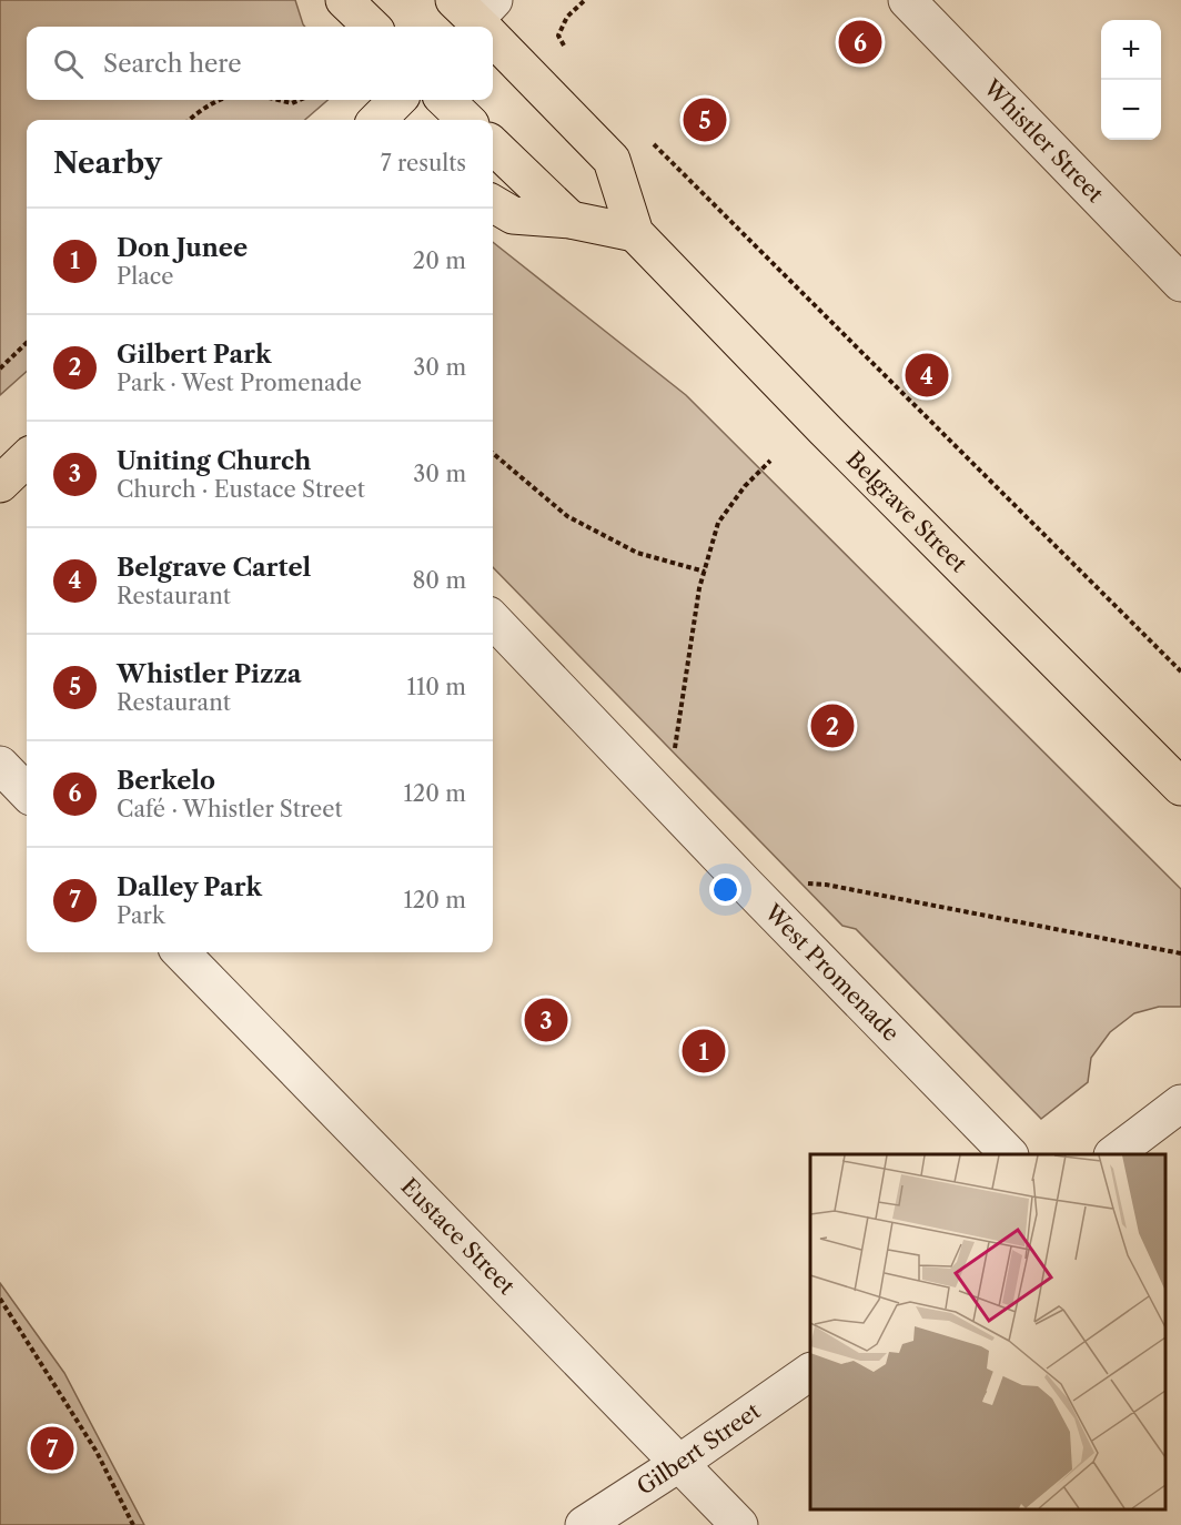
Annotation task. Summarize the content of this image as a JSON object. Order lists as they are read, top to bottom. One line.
{"streets":{"main road":["Belgrave Street"],"street":["Whistler Street","West Promenade","Eustace Street","Gilbert Street"]},"crossings":[["Eustace Street","Gilbert Street"]],"page":{"pins":["6","5","4","2","3","1","7"],"map_buttons":["+","−"],"search":"Search here","heading":["Nearby","7 results"],"list":[{"mark":"1","name":"Don Junee","note":"Place","value":"20 m"},{"mark":"2","name":"Gilbert Park","note":"Park · West Promenade","value":"30 m"},{"mark":"3","name":"Uniting Church","note":"Church · Eustace Street","value":"30 m"},{"mark":"4","name":"Belgrave Cartel","note":"Restaurant","value":"80 m"},{"mark":"5","name":"Whistler Pizza","note":"Restaurant","value":"110 m"},{"mark":"6","name":"Berkelo","note":"Café · Whistler Street","value":"120 m"},{"mark":"7","name":"Dalley Park","note":"Park","value":"120 m"}]}}
